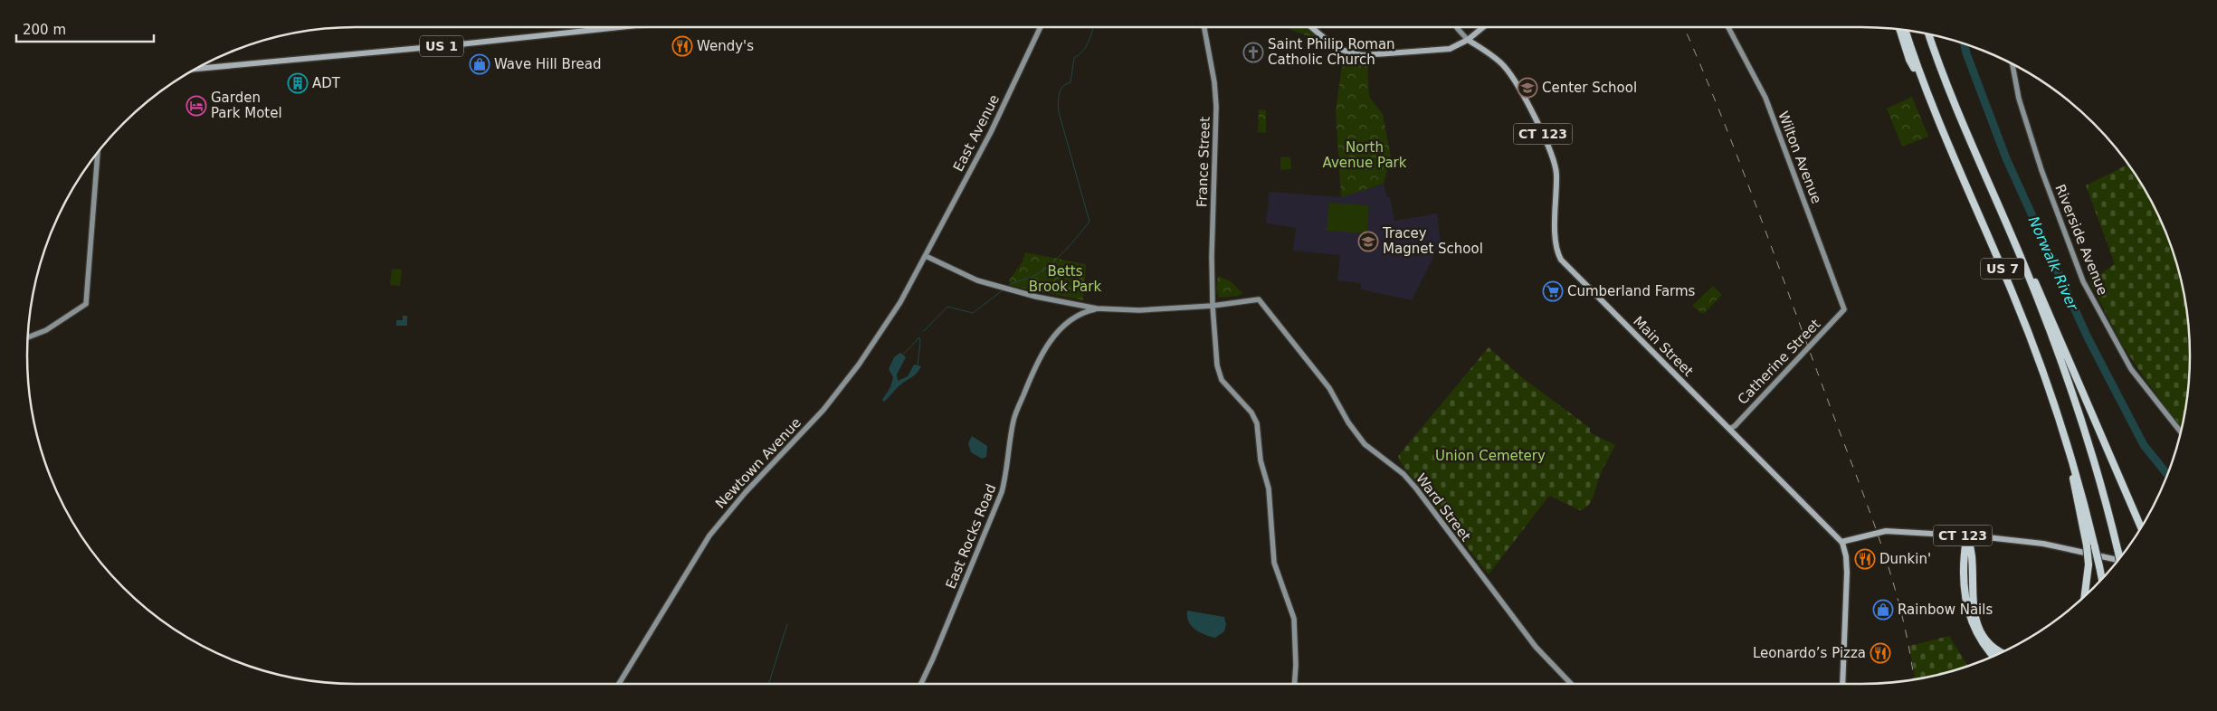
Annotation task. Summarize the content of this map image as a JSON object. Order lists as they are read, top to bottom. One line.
{"streets":{"highway":["US 7"],"main road":["US 1","East Avenue","CT 123","Wilton Avenue","France Street","Riverside Avenue","Main Street","Catherine Street","Newtown Avenue","Ward Street","East Rocks Road"]},"crossings":[["East Avenue","Newtown Avenue"],["CT 123","Main Street"],["Wilton Avenue","Catherine Street"],["France Street","Ward Street"],["Main Street","Catherine Street"]],"water":["Norwalk River"],"parks":["North Avenue Park","Betts Brook Park","Union Cemetery"],"places":{"restaurant":["Wendy's","Dunkin'","Leonardo’s Pizza"],"church":["Saint Philip Roman Catholic Church"],"shop":["Wave Hill Bread","Rainbow Nails"],"building":["ADT"],"school or university":["Center School","Tracey Magnet School"],"hotel":["Garden Park Motel"],"supermarket":["Cumberland Farms"]},"scale_bar":"200 m"}
